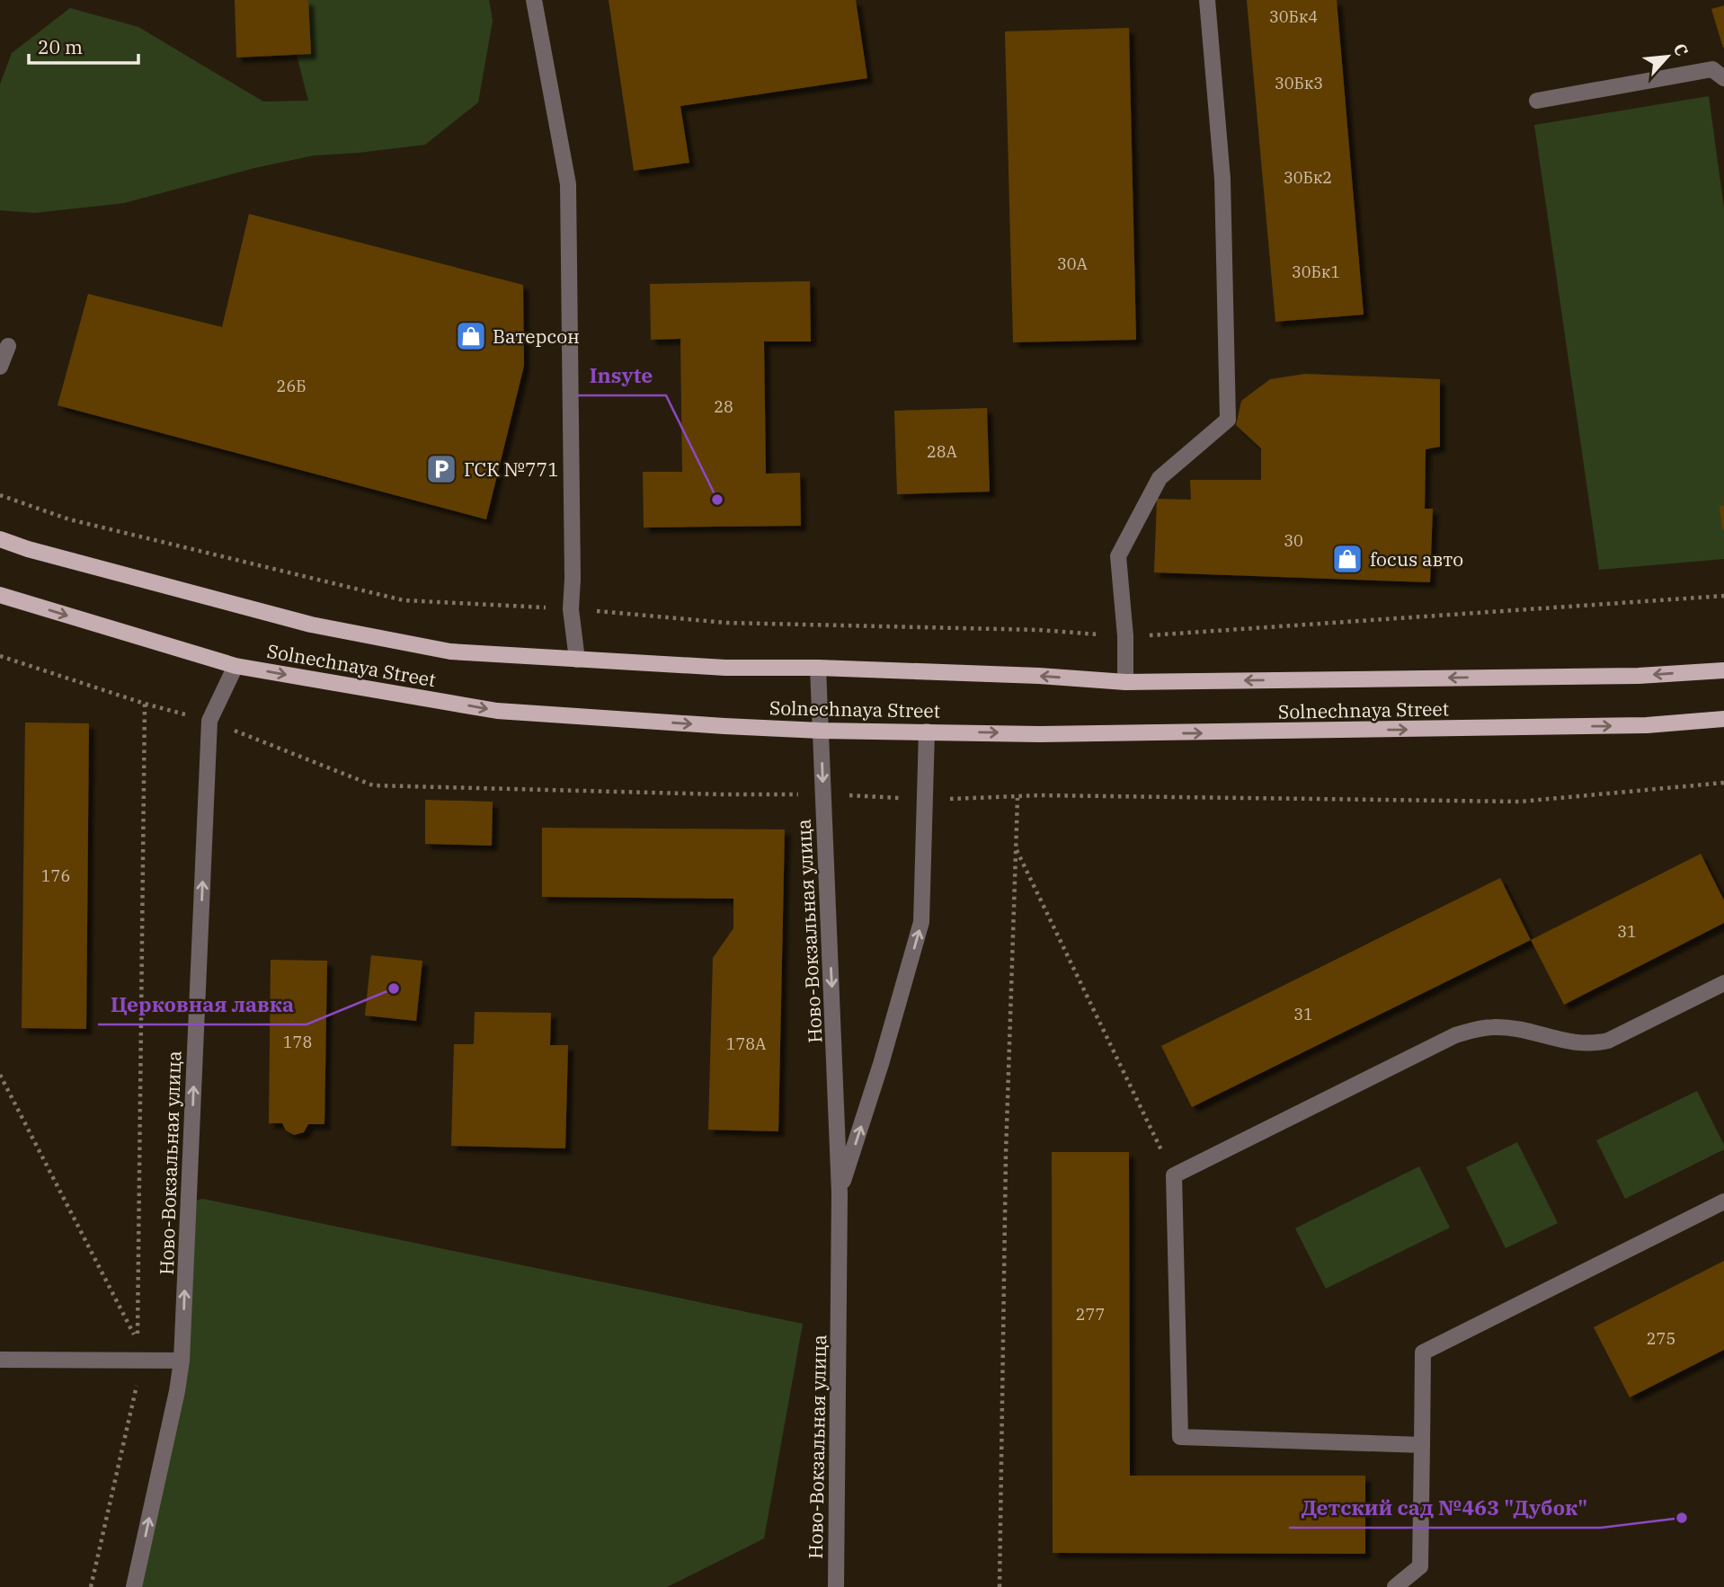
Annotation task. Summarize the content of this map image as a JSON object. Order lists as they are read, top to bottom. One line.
{"streets":{"main road":["Solnechnaya Street"],"street":["Ново-Вокзальная улица"]},"crossings":[["Solnechnaya Street","Ново-Вокзальная улица"]],"places":{"shop":["Ватерсон","focus авто"],"parking":["ГСК №771"],"other":["Insyte","Церковная лавка","Детский сад №463 \"Дубок\""]},"house_numbers":["30Бк4","30Бк3","30Бк2","30А","30Бк1","26Б","28","28А","30","176","31","31","178","178А","277","275"],"scale_bar":"20 m","north":"top right"}
